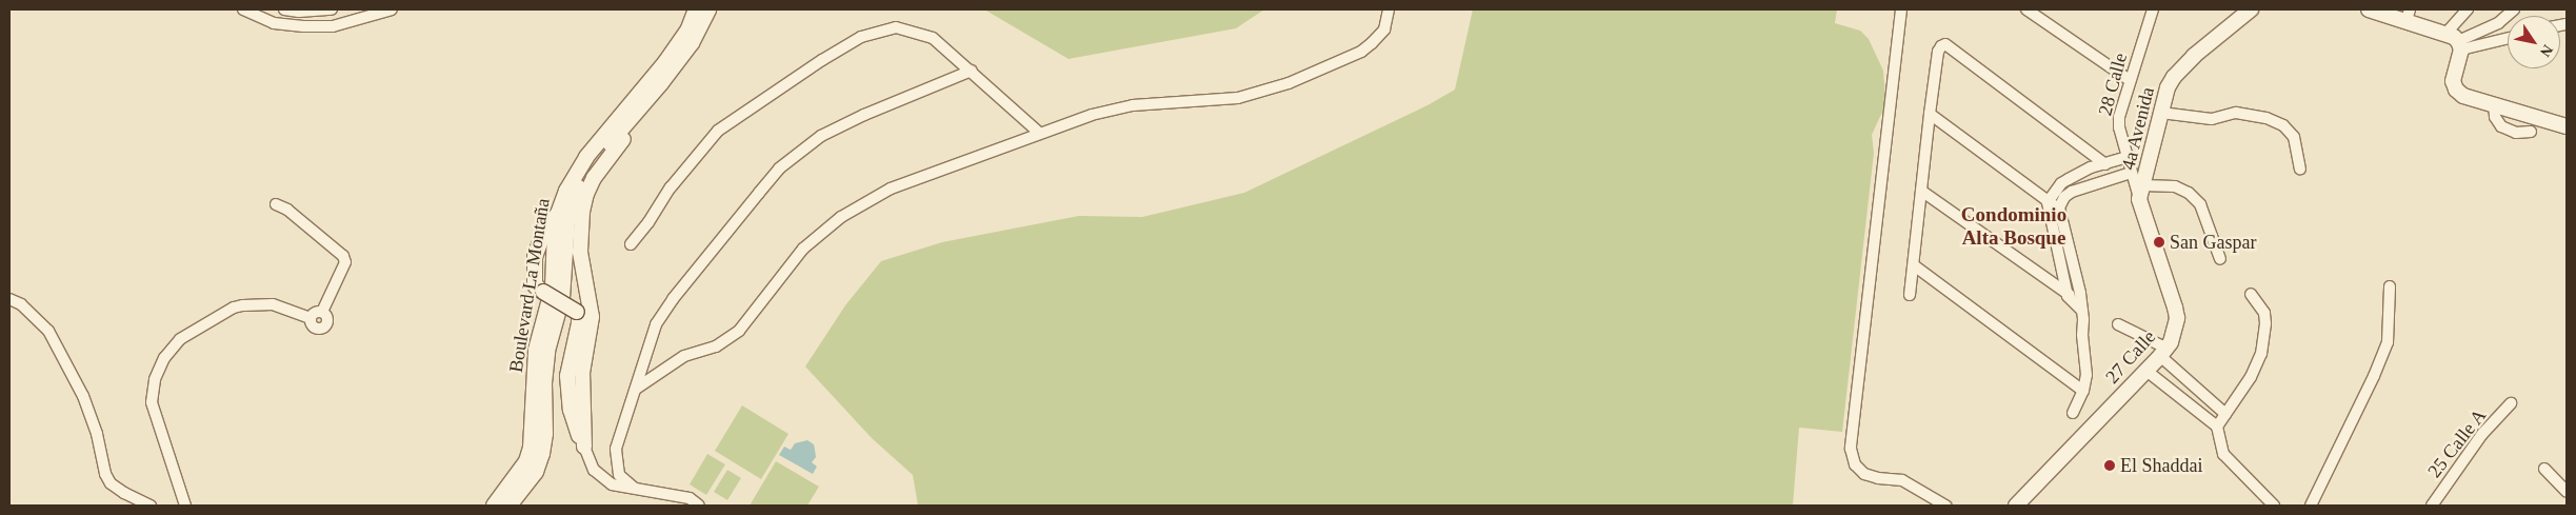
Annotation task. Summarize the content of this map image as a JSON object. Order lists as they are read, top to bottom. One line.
{"streets":{"main road":["4a Avenida","Boulevard La Montaña","27 Calle"],"street":["28 Calle","25 Calle A"]},"crossings":[["28 Calle","4a Avenida"],["28 Calle","27 Calle"],["4a Avenida","27 Calle"]],"districts":["Condominio Alta Bosque"],"places":["San Gaspar","El Shaddai"],"north":"bottom right"}
